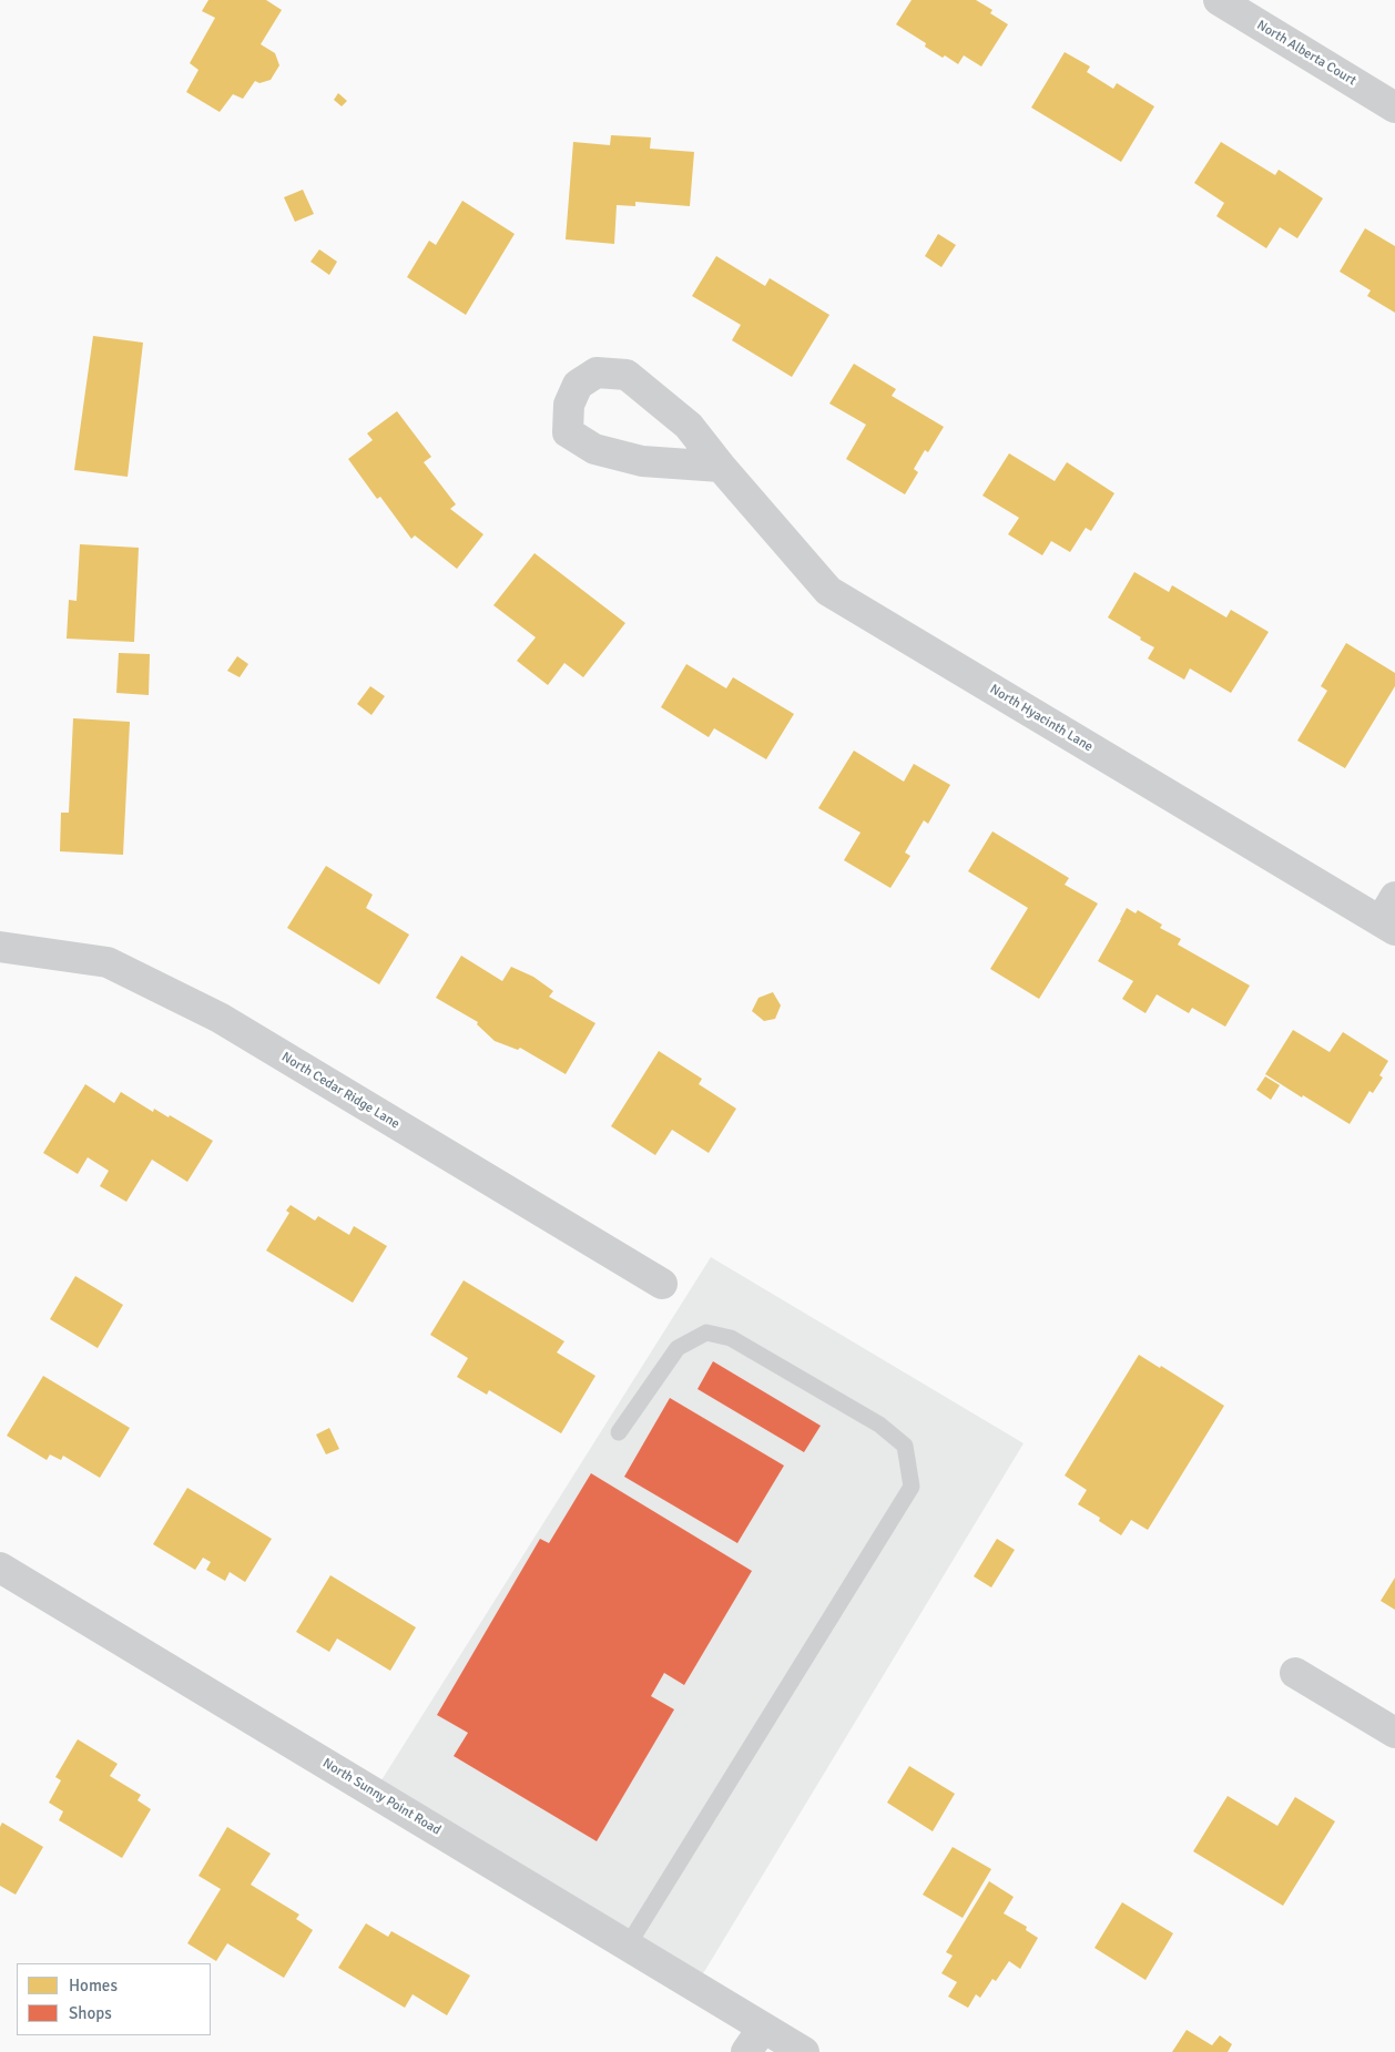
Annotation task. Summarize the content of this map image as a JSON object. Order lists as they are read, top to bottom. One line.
{"streets":{"street":["North Alberta Court","North Hyacinth Lane","North Cedar Ridge Lane","North Sunny Point Road"]},"legend":["Homes","Shops"]}
